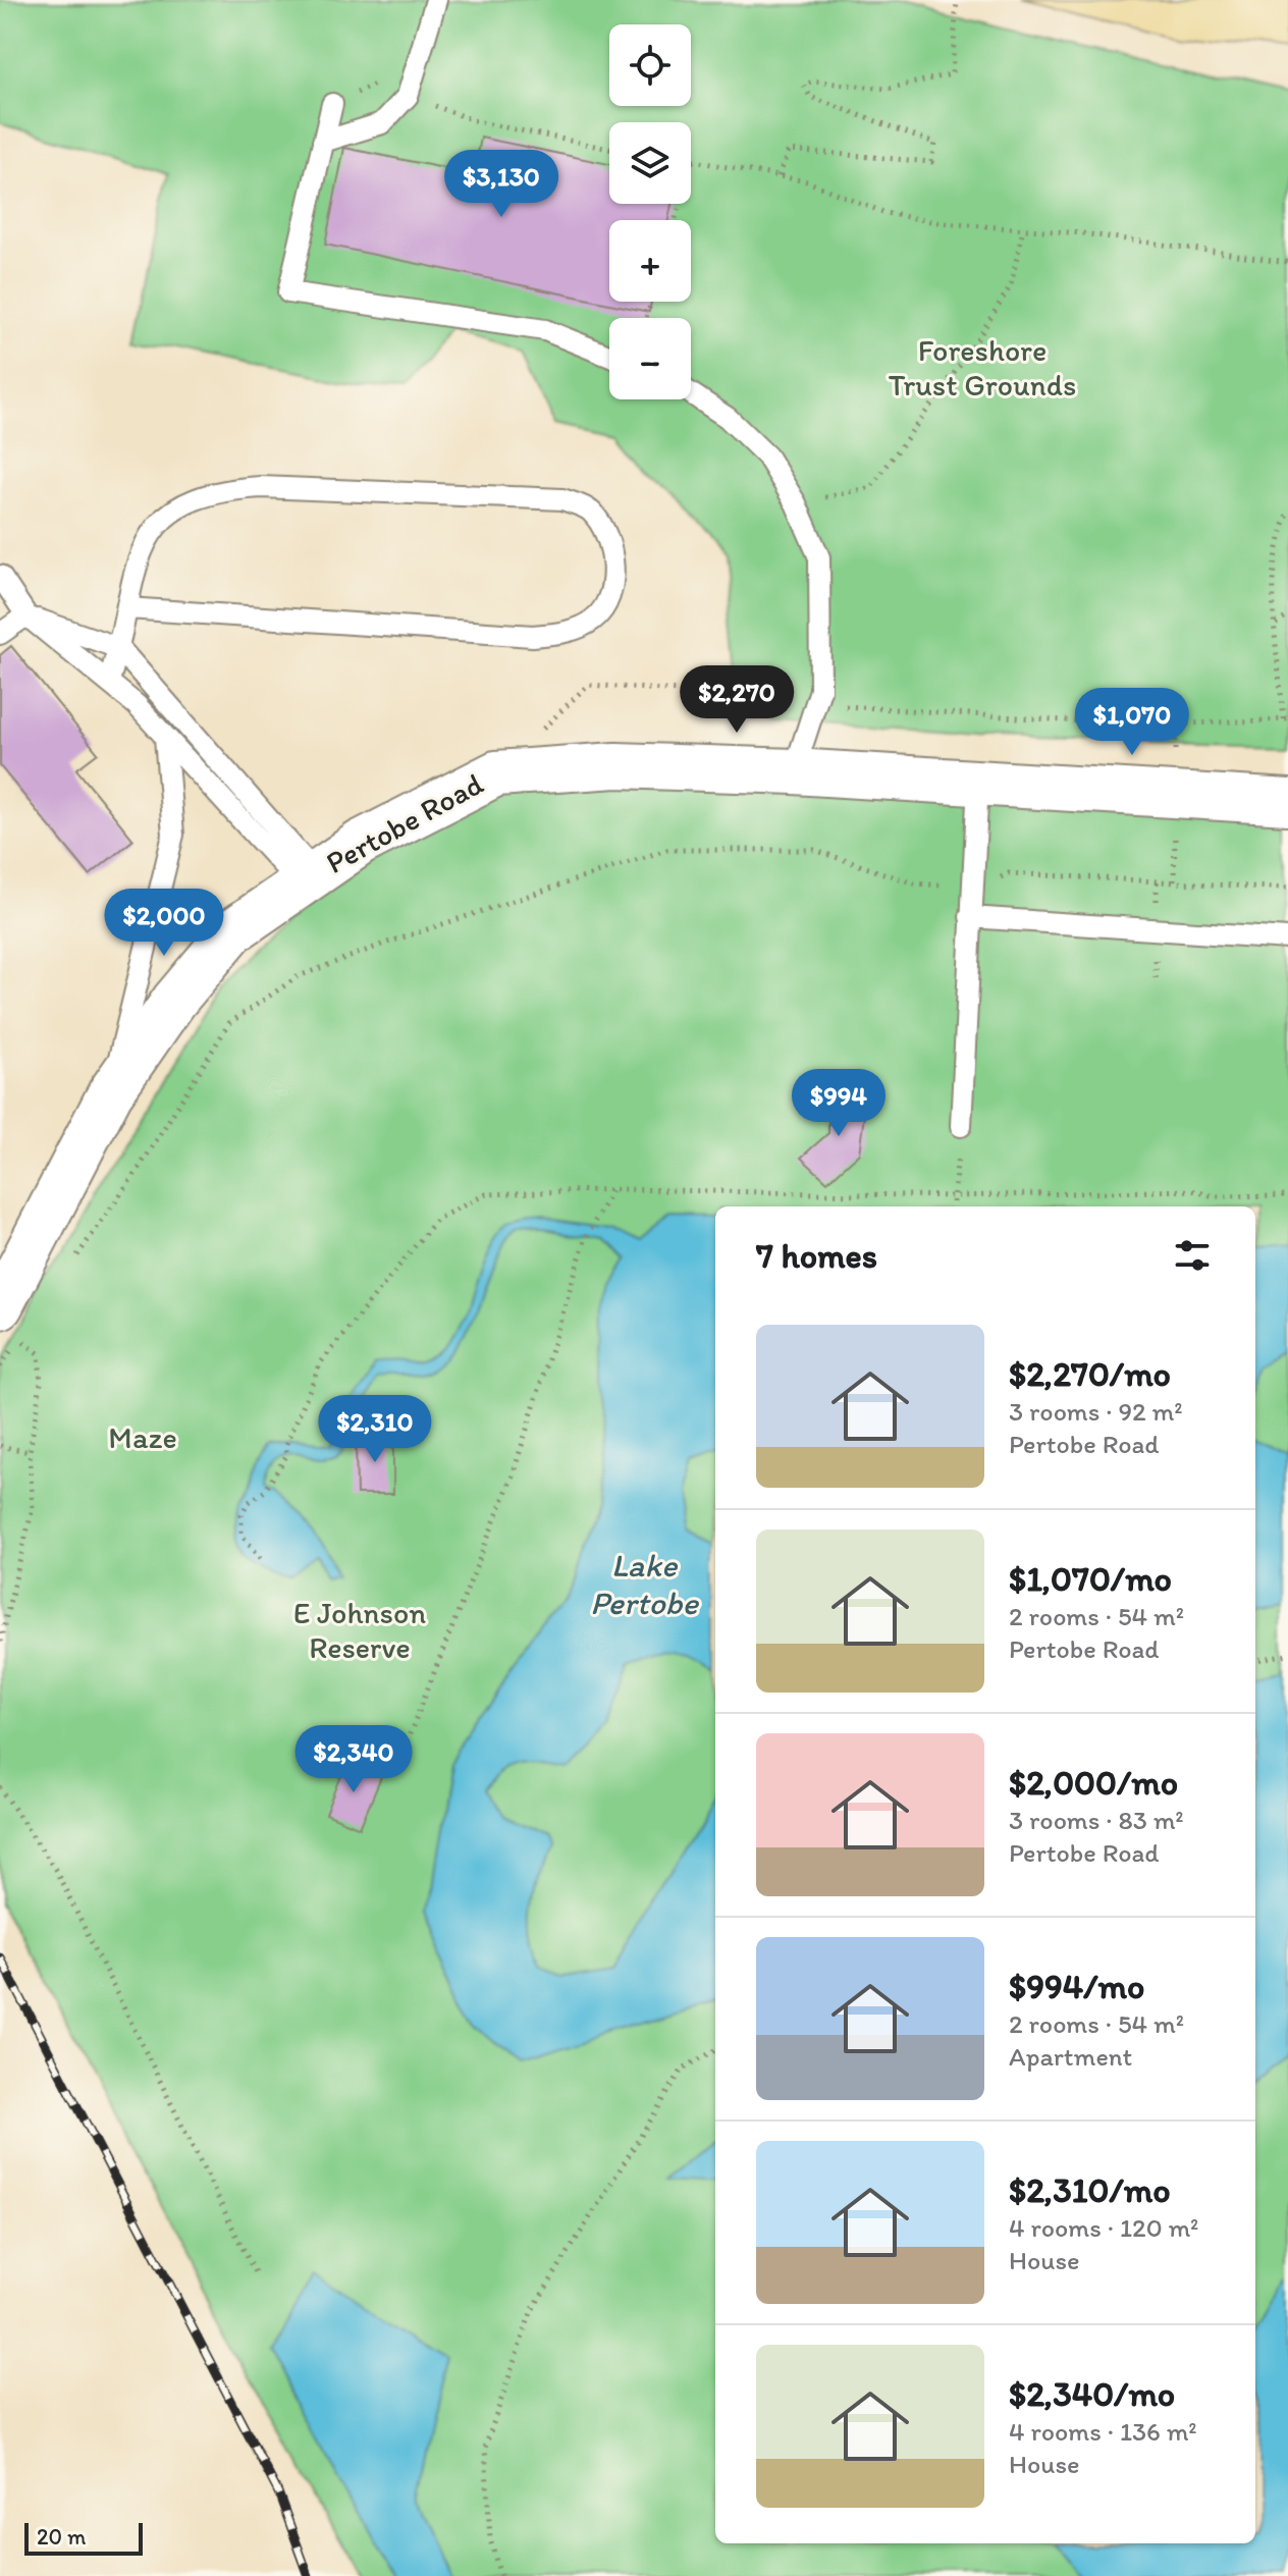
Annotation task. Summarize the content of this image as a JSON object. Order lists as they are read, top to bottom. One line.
{"streets":{"street":["Pertobe Road"]},"water":["Lake Pertobe"],"parks":["Foreshore Trust Grounds","Maze","E Johnson Reserve"],"scale_bar":"20 m","page":{"map_buttons":["+","−"],"price":["$3,130","$2,270","$1,070","$2,000","$994","$2,310","$2,340"],"heading":"7 homes","list":[{"name":"$2,270/mo","note":"3 rooms · 92 m² · Pertobe Road"},{"name":"$1,070/mo","note":"2 rooms · 54 m² · Pertobe Road"},{"name":"$2,000/mo","note":"3 rooms · 83 m² · Pertobe Road"},{"name":"$994/mo","note":"2 rooms · 54 m² · Apartment"},{"name":"$2,310/mo","note":"4 rooms · 120 m² · House"},{"name":"$2,340/mo","note":"4 rooms · 136 m² · House"}],"scale":"20 m"}}
